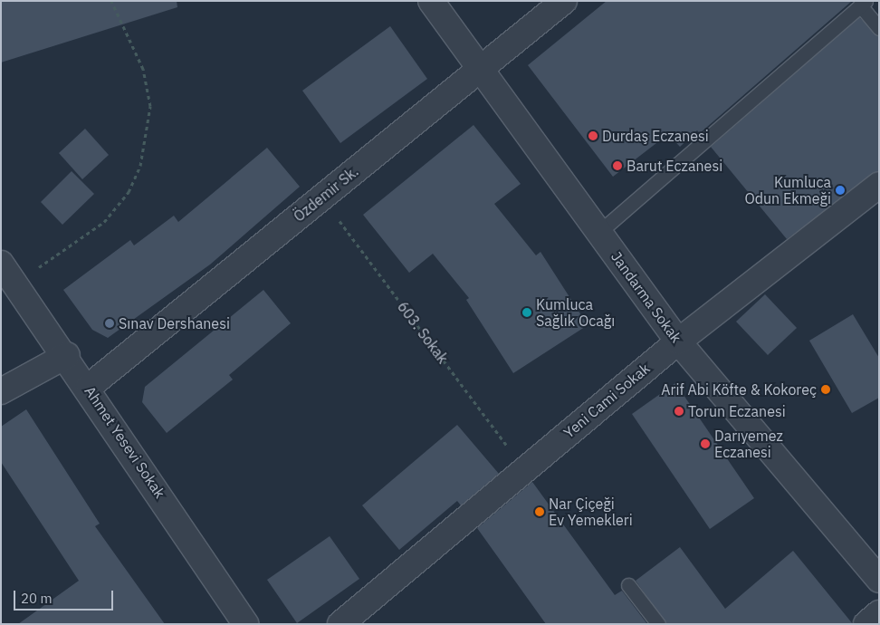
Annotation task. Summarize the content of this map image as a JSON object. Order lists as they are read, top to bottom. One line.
{"streets":{"street":["Özdemir Sk.","Jandarma Sokak","Yeni Cami Sokak","Ahmet Yesevi Sokak"],"path":["603. Sokak"]},"crossings":[["Özdemir Sk.","Jandarma Sokak"],["Özdemir Sk.","603. Sokak"],["Özdemir Sk.","Ahmet Yesevi Sokak"],["Jandarma Sokak","Yeni Cami Sokak"],["603. Sokak","Yeni Cami Sokak"]],"places":["Durdaş Eczanesi","Barut Eczanesi","Kumluca Odun Ekmeği","Kumluca Sağlık Ocağı","Sınav Dershanesi","Arif Abi Köfte & Kokoreç","Torun Eczanesi","Darıyemez Eczanesi","Nar Çiçeği Ev Yemekleri"],"scale_bar":"20 m"}
